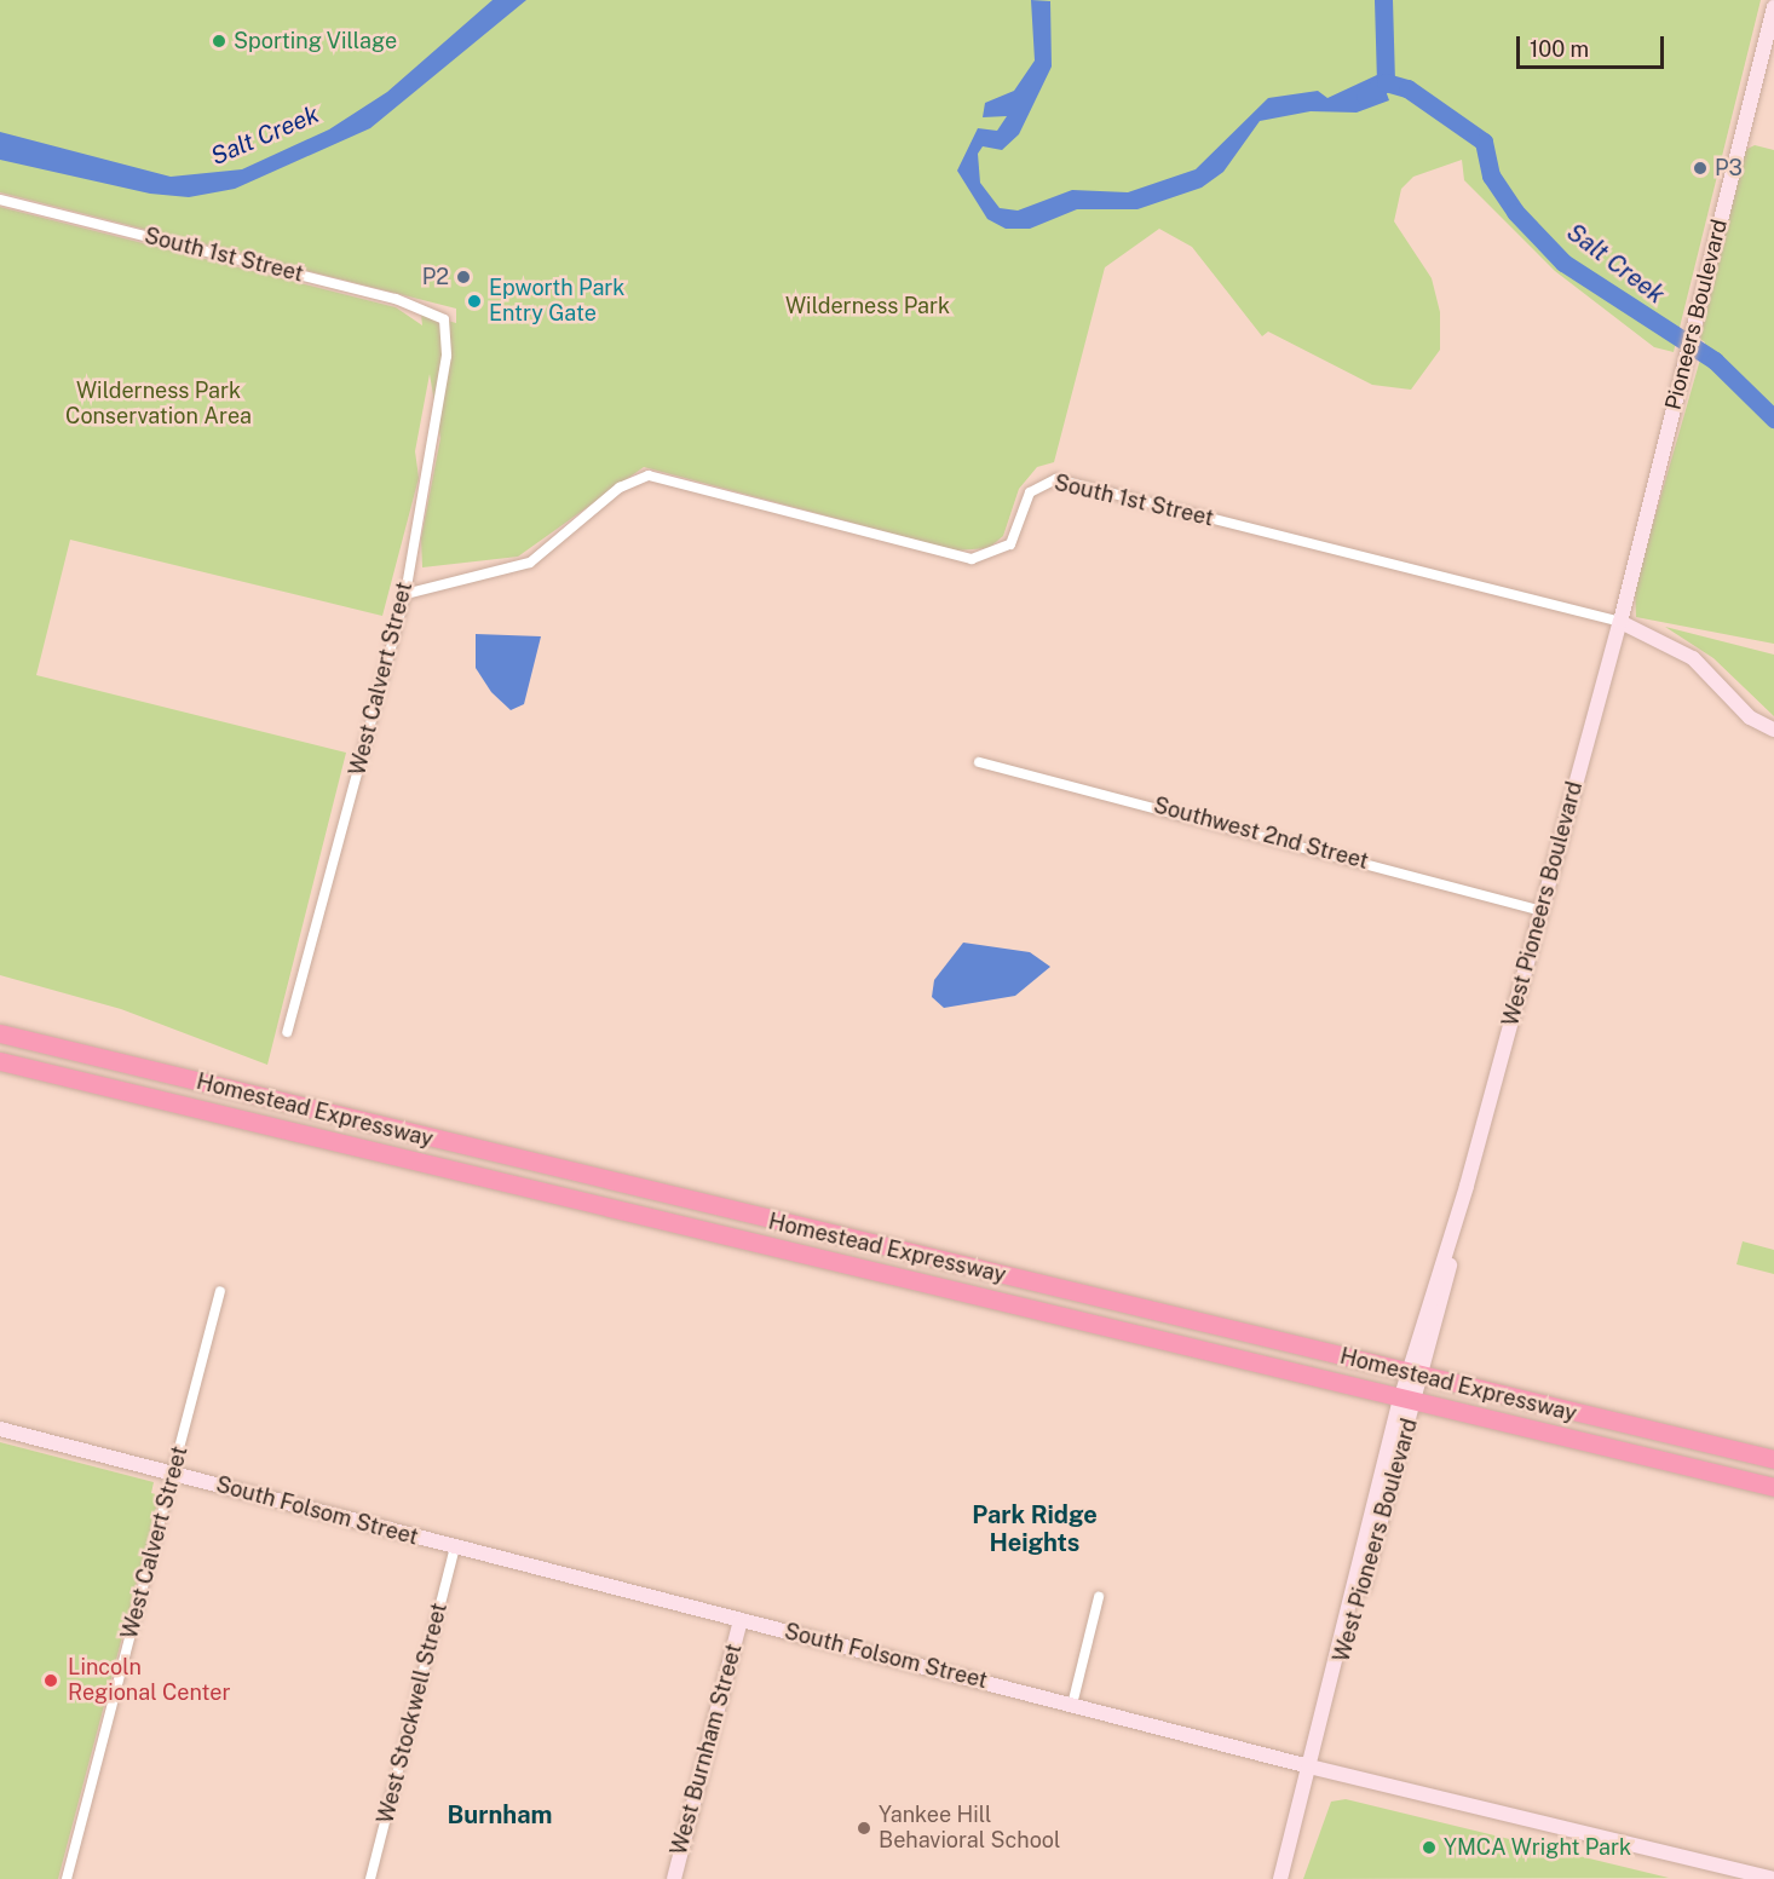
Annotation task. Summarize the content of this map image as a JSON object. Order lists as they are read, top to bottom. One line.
{"streets":{"highway":["Homestead Expressway"],"main road":["South 1st Street","Pioneers Boulevard","West Pioneers Boulevard","South Folsom Street","West Burnham Street"],"street":["West Calvert Street","Southwest 2nd Street","West Stockwell Street"]},"crossings":[["South 1st Street","Pioneers Boulevard"],["South 1st Street","West Calvert Street"],["South 1st Street","West Pioneers Boulevard"],["Pioneers Boulevard","West Pioneers Boulevard"],["West Calvert Street","South Folsom Street"],["Southwest 2nd Street","West Pioneers Boulevard"],["West Pioneers Boulevard","Homestead Expressway"],["West Pioneers Boulevard","South Folsom Street"],["South Folsom Street","West Stockwell Street"],["South Folsom Street","West Burnham Street"]],"districts":["Park Ridge Heights","Burnham"],"water":["Salt Creek"],"parks":["Wilderness Park","Wilderness Park Conservation Area"],"places":["Sporting Village","P3","P2","Epworth Park Entry Gate","Lincoln Regional Center","Yankee Hill Behavioral School","YMCA Wright Park"],"scale_bar":"100 m"}
